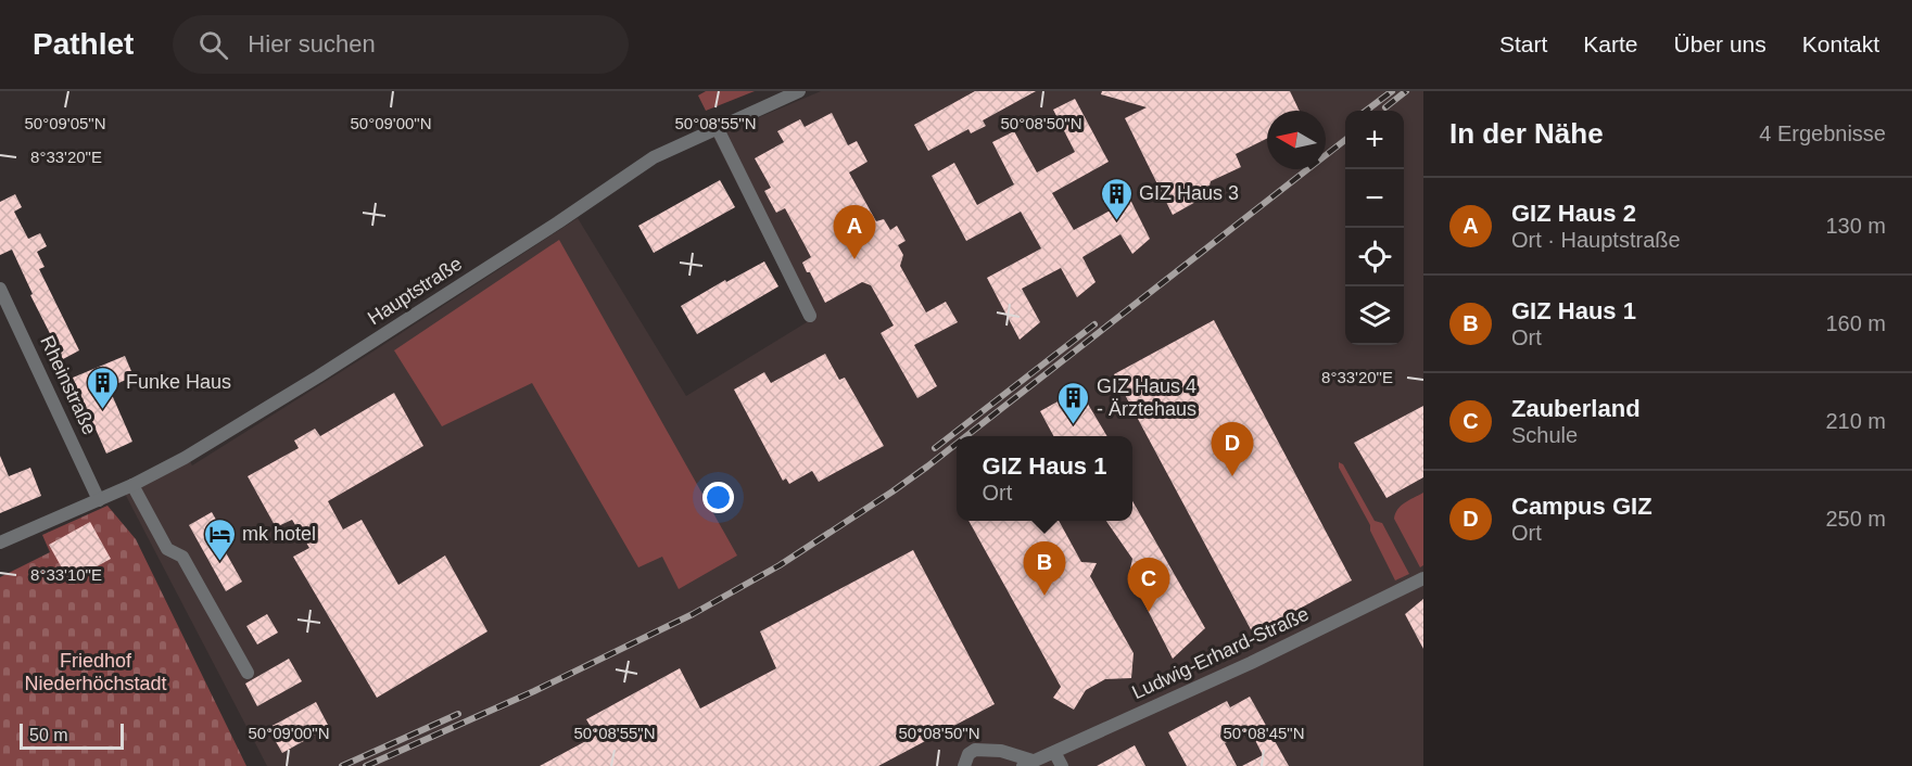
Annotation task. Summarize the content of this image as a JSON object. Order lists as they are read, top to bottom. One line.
{"streets":{"street":["Hauptstraße","Rheinstraße","Ludwig-Erhard-Straße"]},"crossings":[["Hauptstraße","Rheinstraße"]],"parks":["Friedhof Niederhöchstadt"],"places":{"building":["GIZ Haus 3","Funke Haus","GIZ Haus 4 - Ärztehaus"],"hotel":["mk hotel"]},"scale_bar":"50 m","north":"left","page":{"header":"Pathlet","search":"Hier suchen","nav":["Start","Karte","Über uns","Kontakt"],"heading":["In der Nähe","4 Ergebnisse"],"map_buttons":["+","−"],"list":[{"mark":"A","name":"GIZ Haus 2","note":"Ort · Hauptstraße","value":"130 m"},{"mark":"B","name":"GIZ Haus 1","note":"Ort","value":"160 m"},{"mark":"C","name":"Zauberland","note":"Schule","value":"210 m"},{"mark":"D","name":"Campus GIZ","note":"Ort","value":"250 m"}],"pins":["A","D","B","C"],"popup":["GIZ Haus 1","Ort"],"scale":"50 m"},"coordinates":["50°09'00\"N","50°08'55\"N","50°08'50\"N","50°09'05\"N","8°33'20\"E","8°33'10\"E","50°08'45\"N"]}
